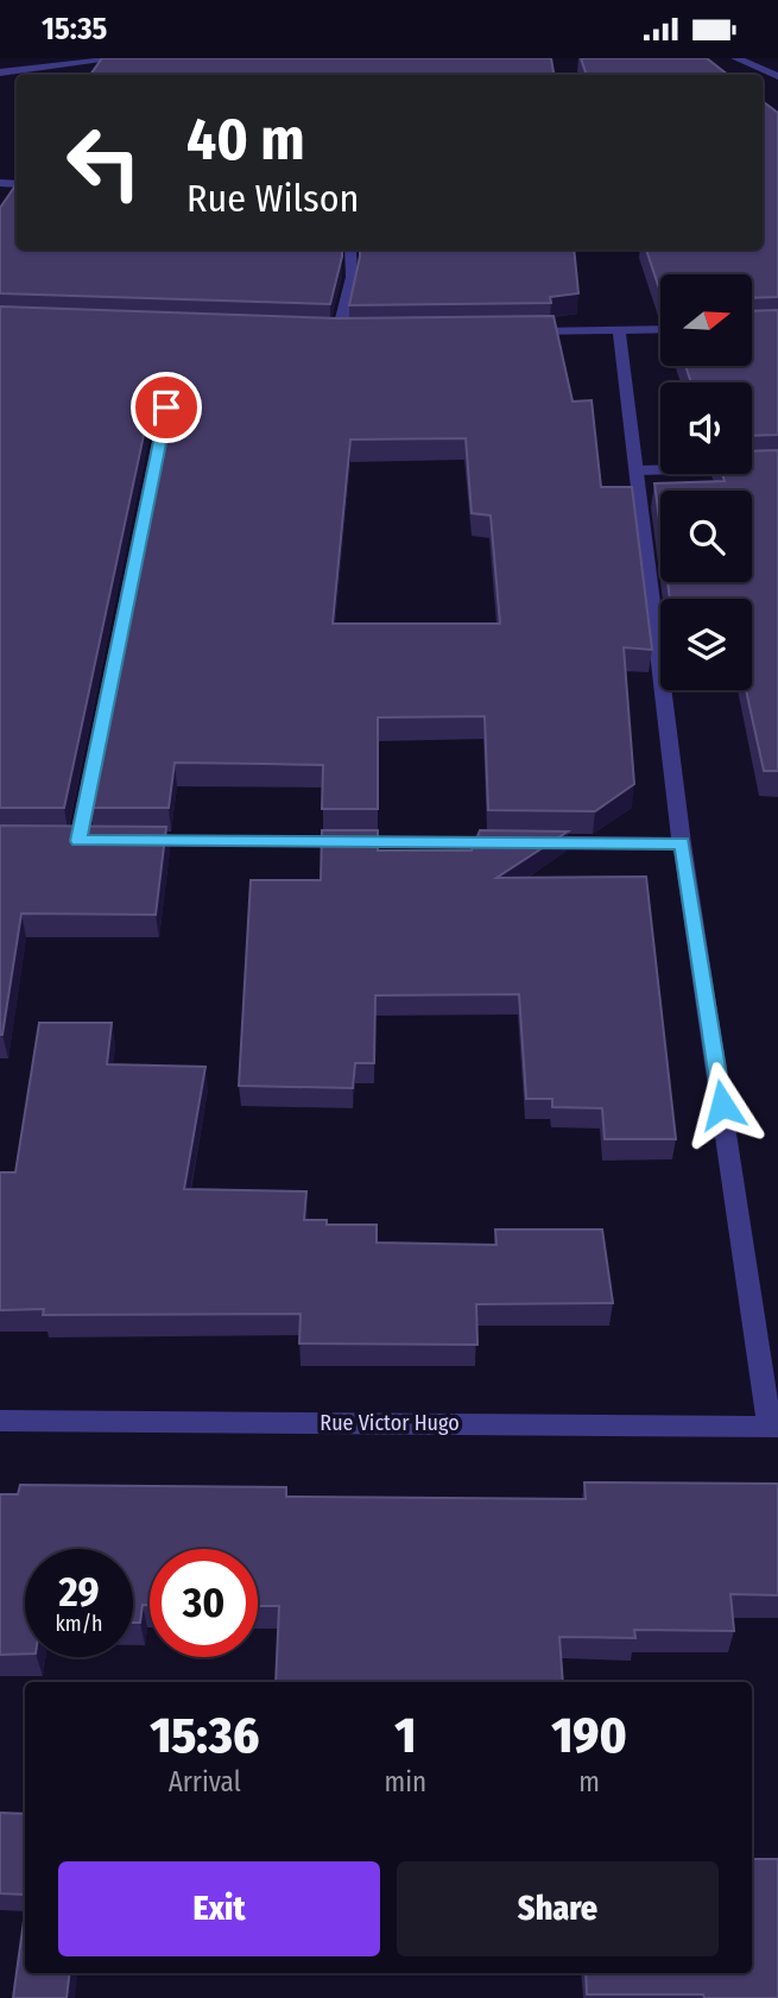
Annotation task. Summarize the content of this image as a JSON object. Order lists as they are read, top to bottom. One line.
{"streets":{"street":["Rue Victor Hugo"]},"north":"right","page":{"status":"15:35","turn":["40 m","Rue Wilson"],"speed":"29 km/h","limit":"30","eta":["15:36","Arrival","1","min","190","m"],"buttons":["Exit","Share"]}}
